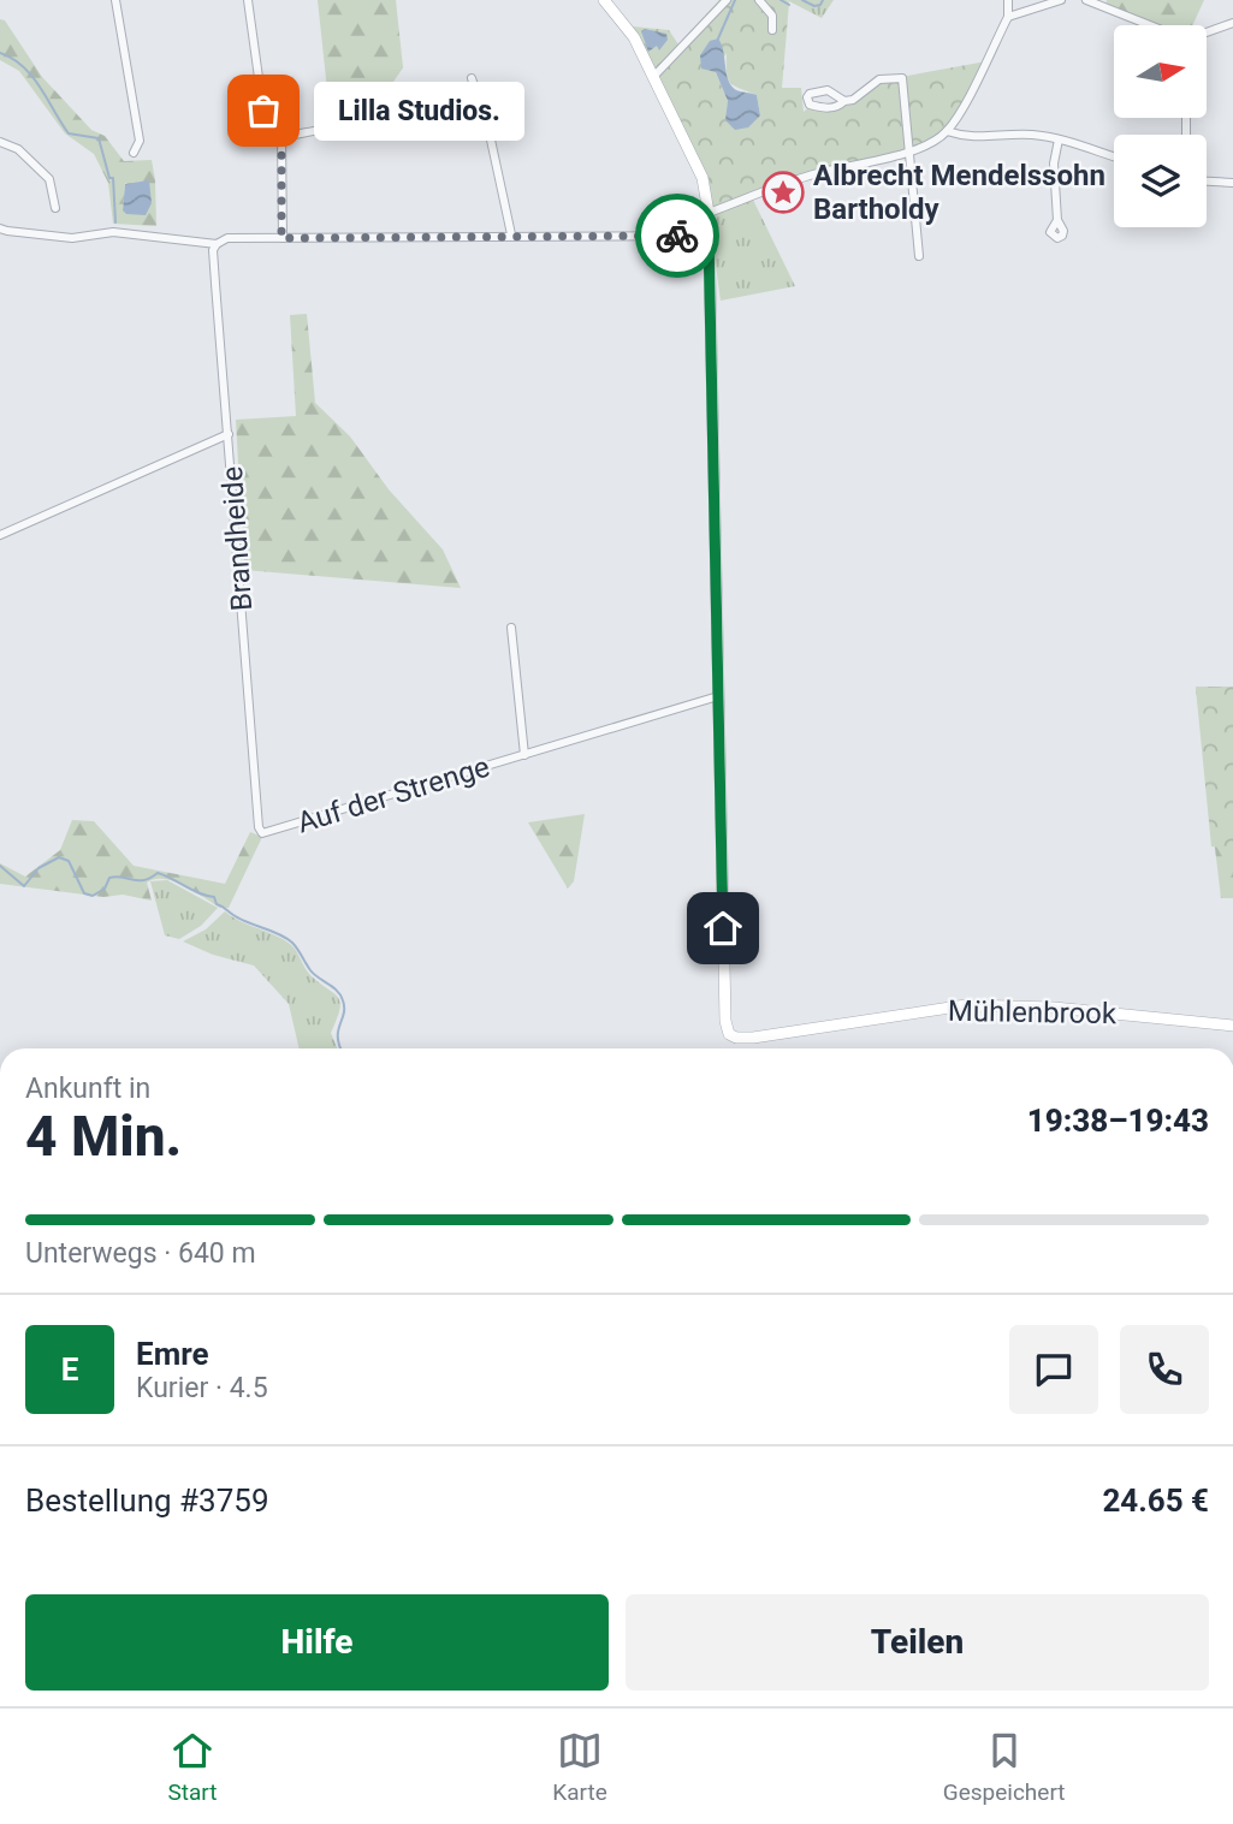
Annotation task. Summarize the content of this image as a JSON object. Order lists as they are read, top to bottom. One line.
{"streets":{"street":["Brandheide","Auf der Strenge","Mühlenbrook"]},"crossings":[["Brandheide","Auf der Strenge"],["Auf der Strenge","Mühlenbrook"]],"places":{"other":["Lilla Studios."],"place":["Albrecht Mendelssohn Bartholdy"]},"north":"right","page":{"bubble":"Lilla Studios.","heading":["4 Min.","Ankunft in","19:38–19:43"],"panel":["Emre","Kurier · 4.5","Bestellung #3759","24.65 €"],"bar":"Unterwegs · 640 m","round":"E","buttons":["Hilfe","Teilen"],"tabs":["Start","Karte","Gespeichert"]}}
